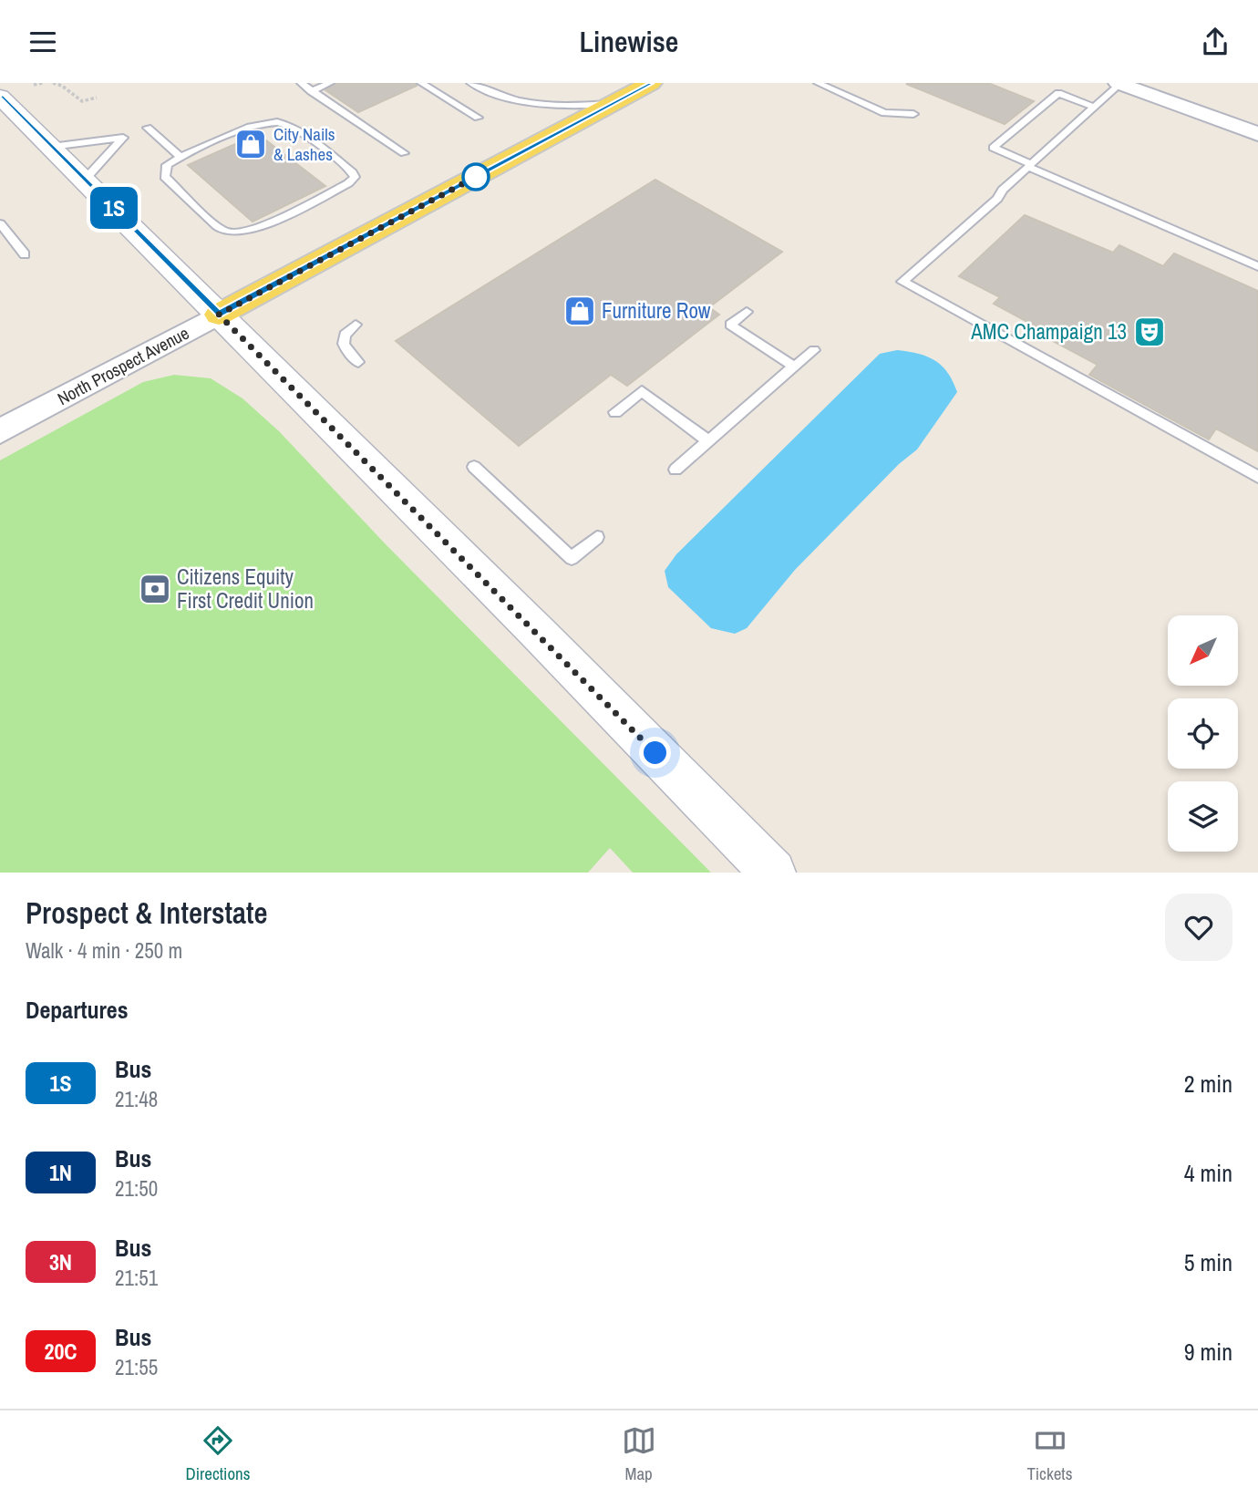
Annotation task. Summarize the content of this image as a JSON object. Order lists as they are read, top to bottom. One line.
{"streets":{"main road":["North Prospect Avenue"]},"places":{"shop":["City Nails & Lashes","Furniture Row"],"theatre":["AMC Champaign 13"],"bank":["Citizens Equity First Credit Union"]},"lines":["bus line 1S"],"north":"bottom left","page":{"header":"Linewise","on_map":"1S","heading":[["Prospect & Interstate","Walk · 4 min · 250 m"],"Departures"],"list":[{"mark":"1S","name":"Bus","note":"21:48","value":"2 min"},{"mark":"1N","name":"Bus","note":"21:50","value":"4 min"},{"mark":"3N","name":"Bus","note":"21:51","value":"5 min"},{"mark":"20C","name":"Bus","note":"21:55","value":"9 min"}],"tabs":["Directions","Map","Tickets"]}}
